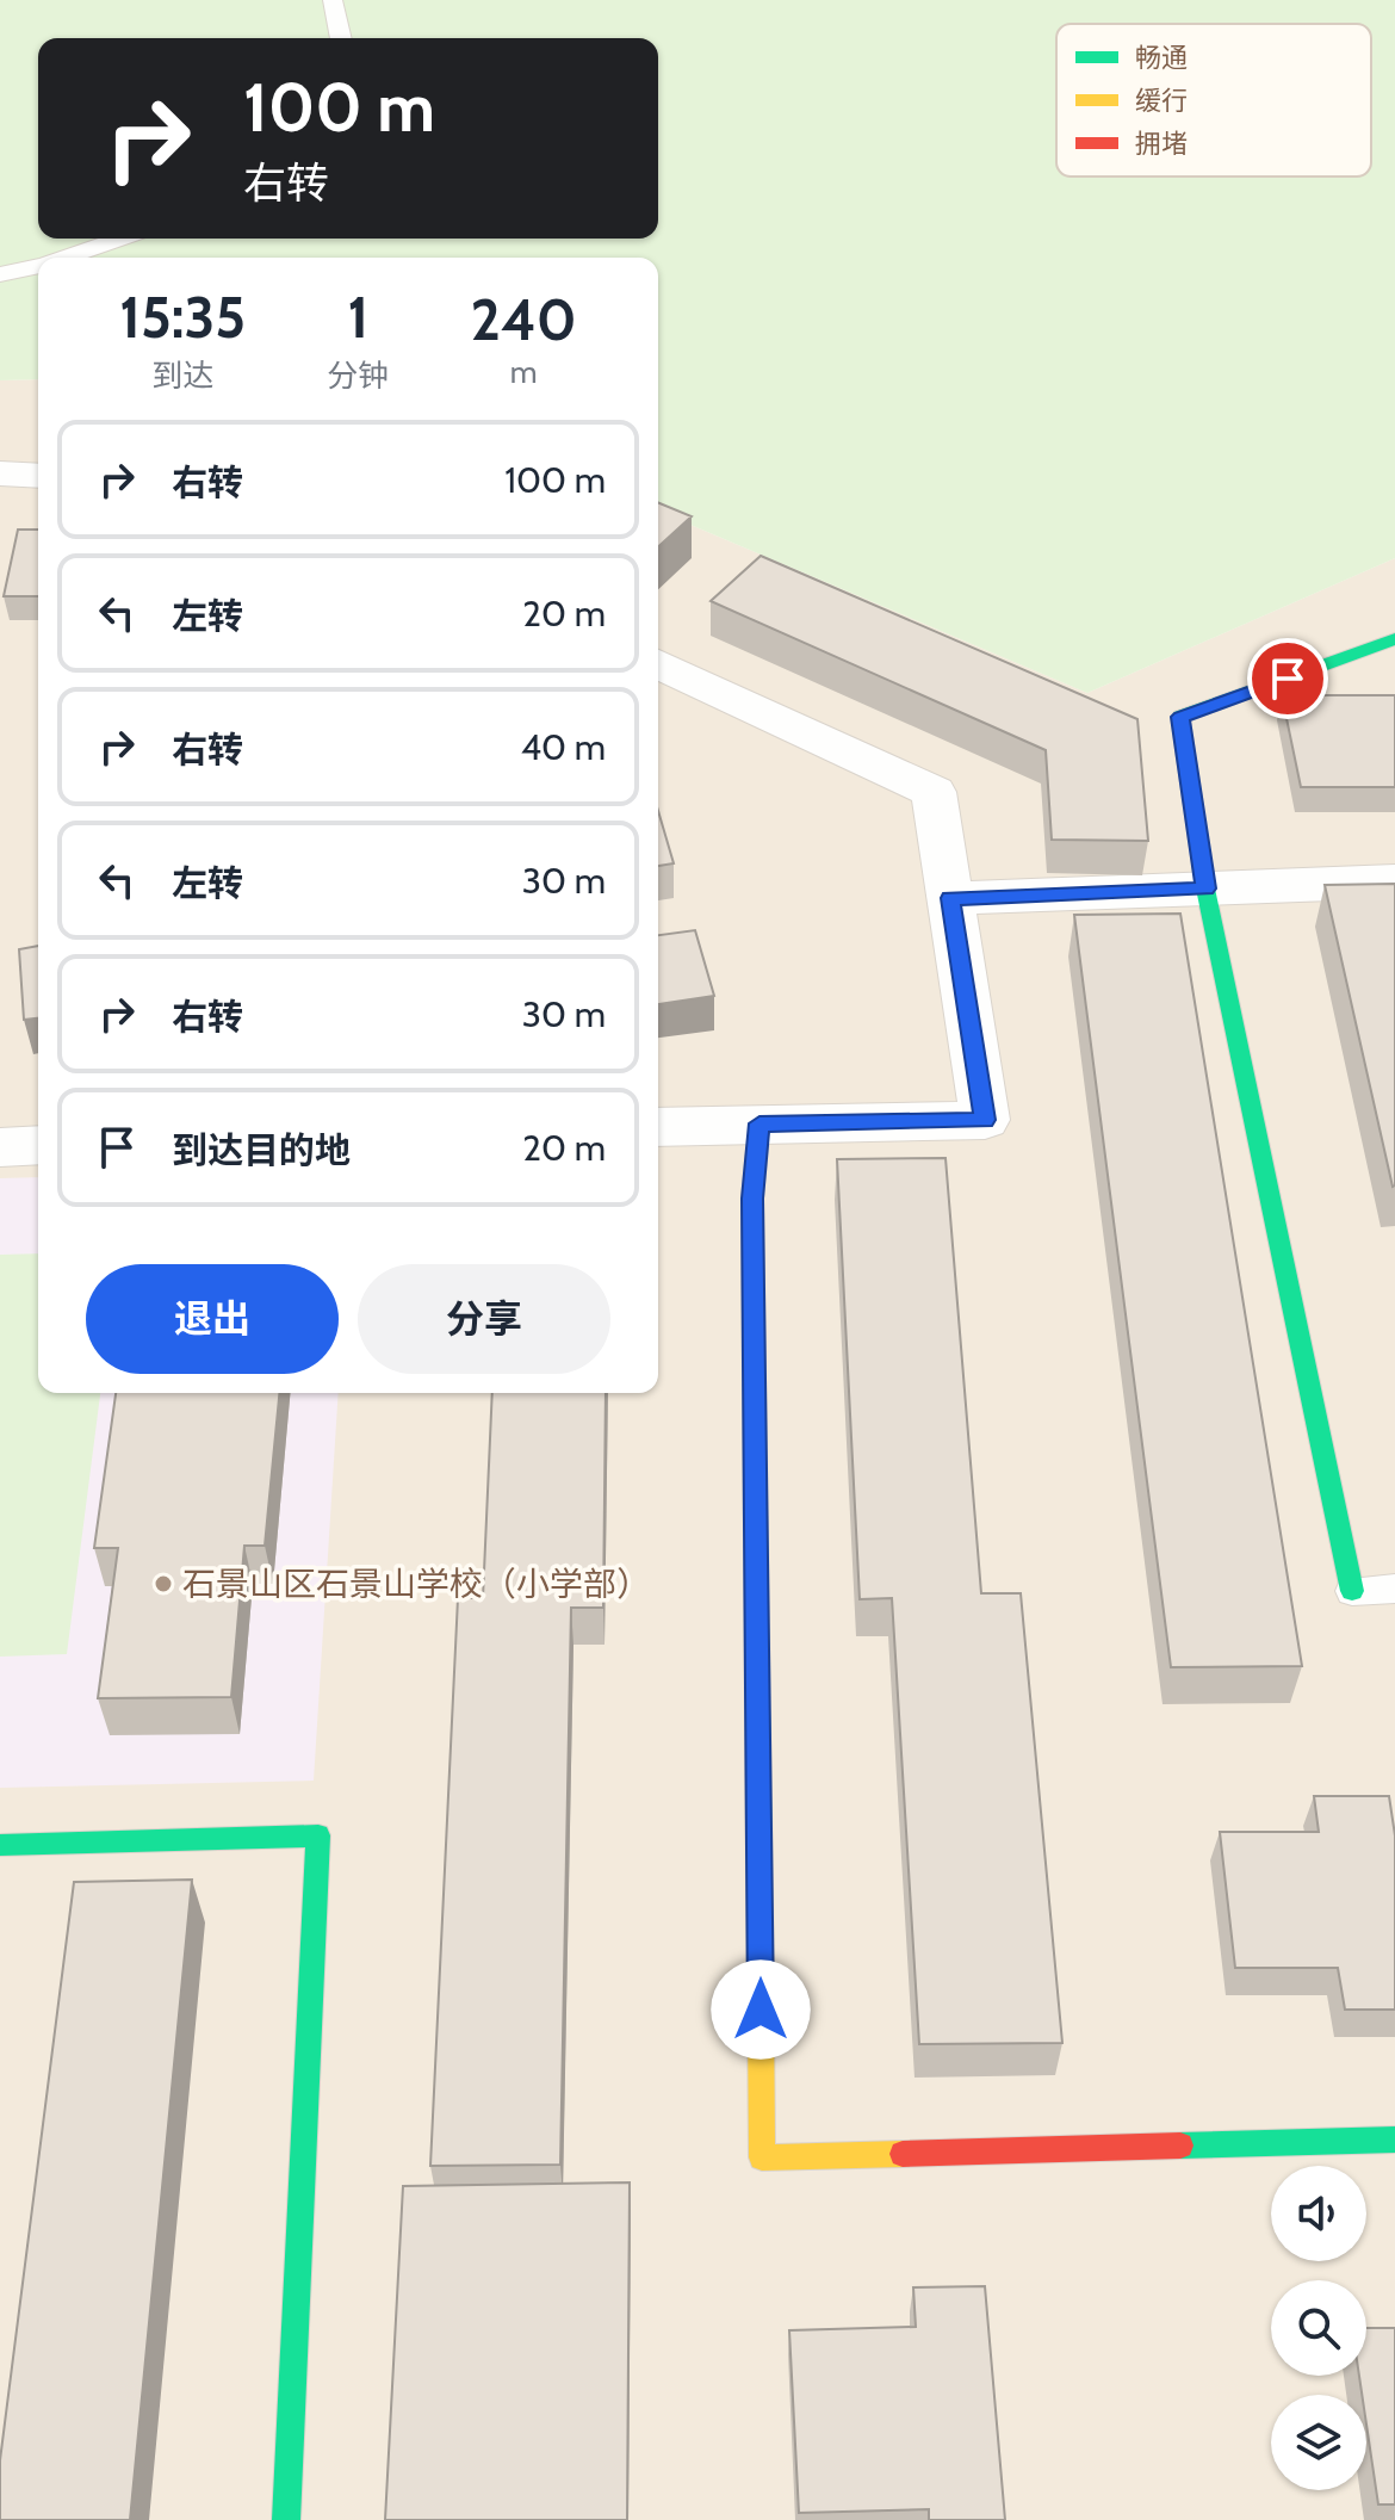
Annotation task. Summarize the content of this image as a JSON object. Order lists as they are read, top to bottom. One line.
{"places":["石景山区石景山学校（小学部）"],"legend":["畅通","缓行","拥堵"],"page":{"turn":["100 m","右转"],"eta":["15:35","到达","1","分钟","240","m"],"list":[{"name":"右转","value":"100 m"},{"name":"左转","value":"20 m"},{"name":"右转","value":"40 m"},{"name":"左转","value":"30 m"},{"name":"右转","value":"30 m"},{"name":"到达目的地","value":"20 m"}],"buttons":["退出","分享"]}}
